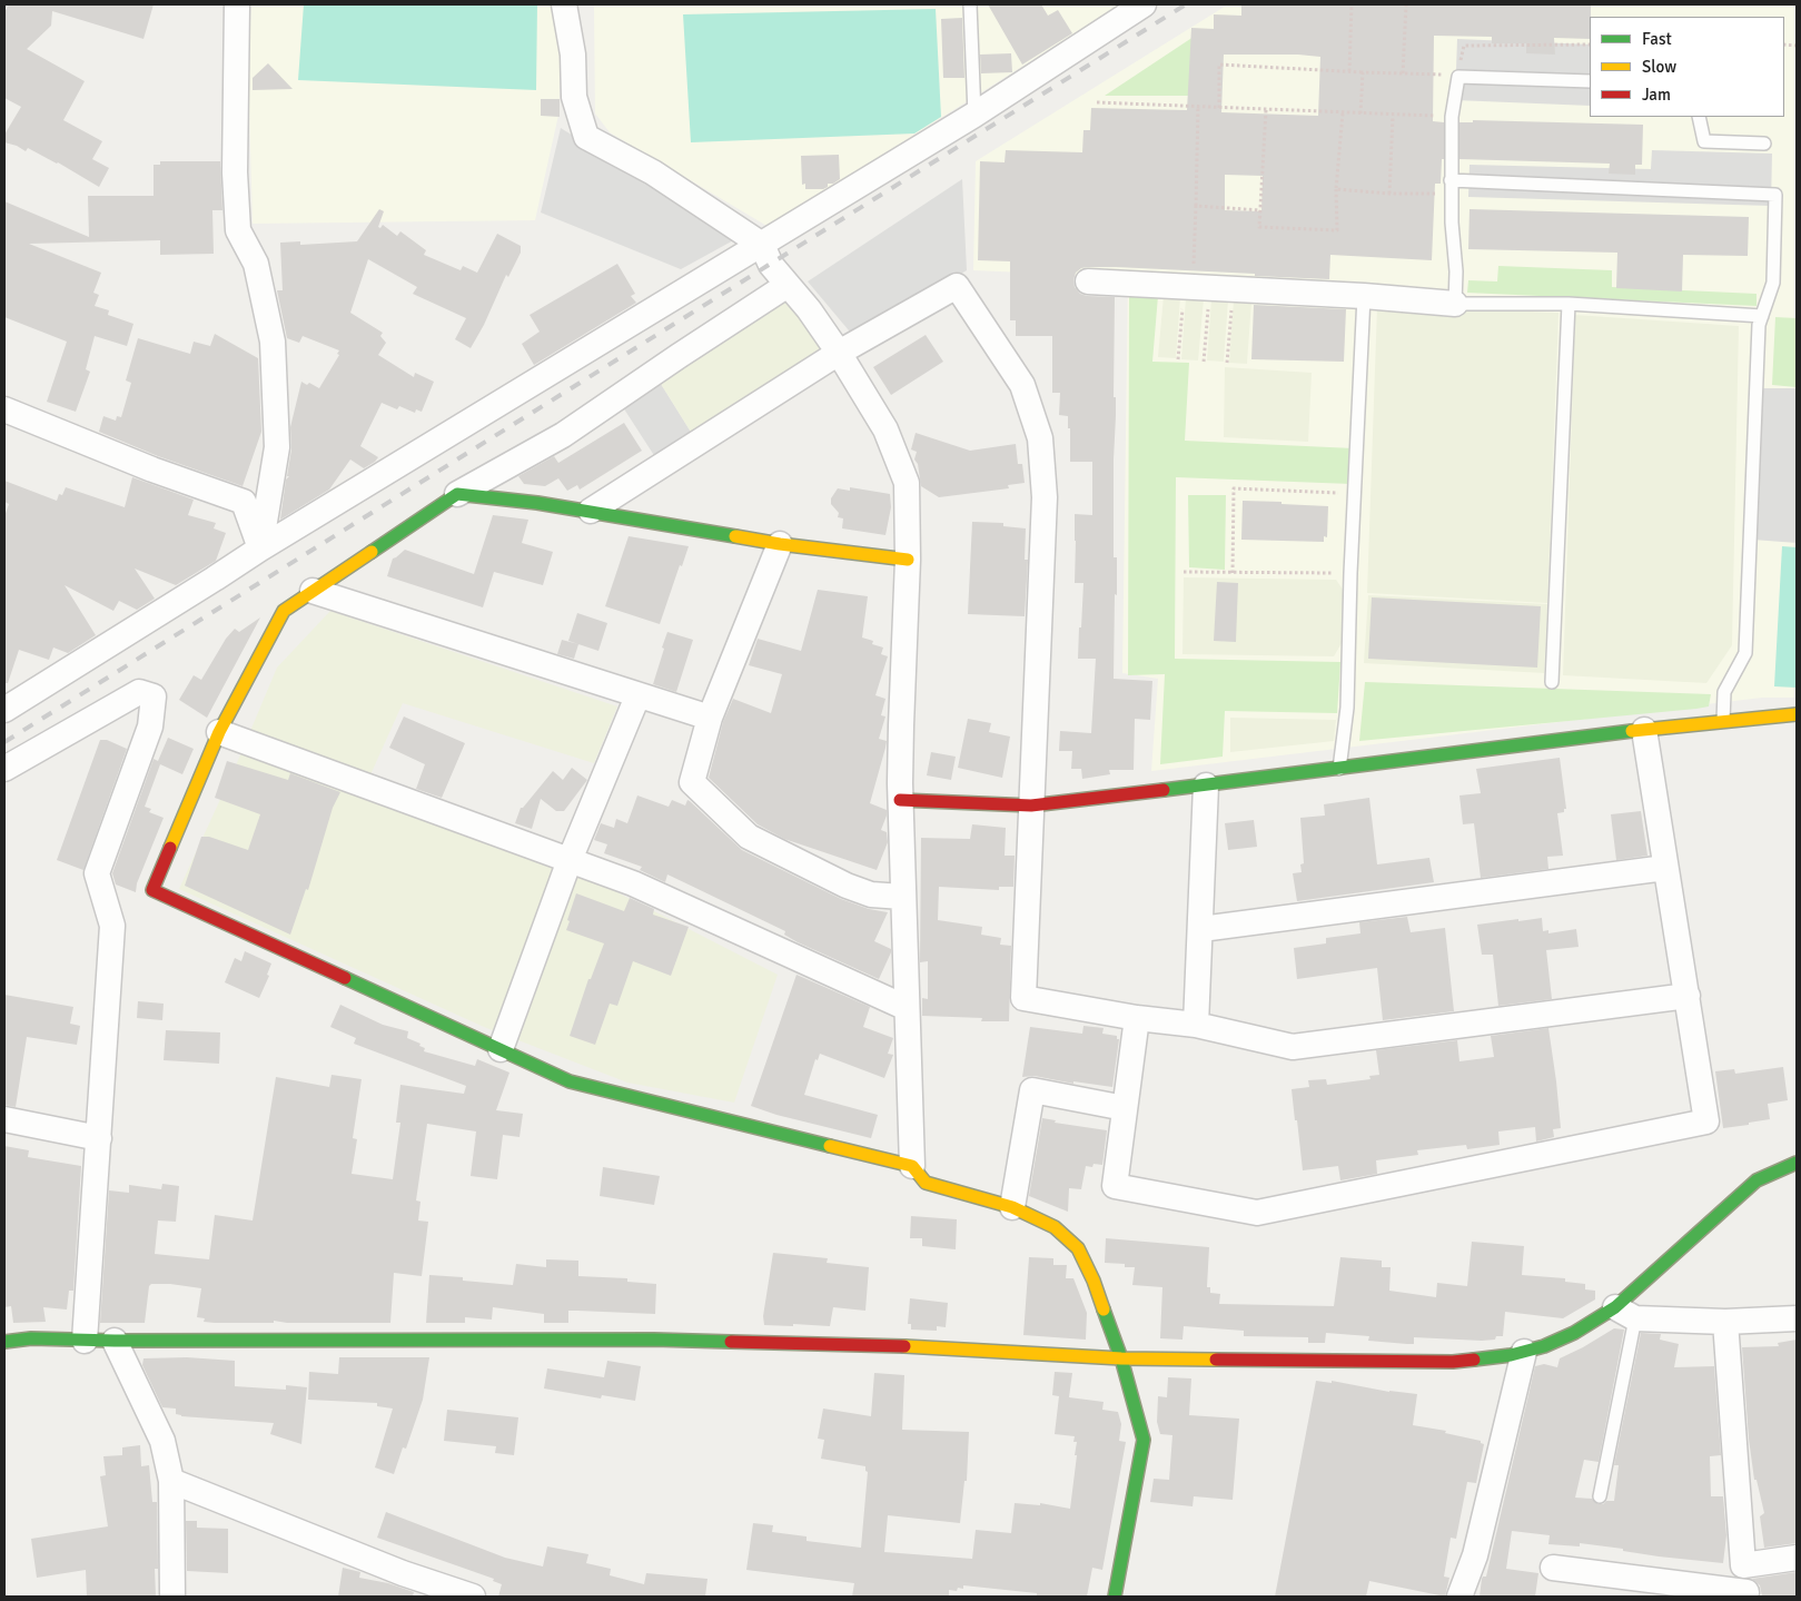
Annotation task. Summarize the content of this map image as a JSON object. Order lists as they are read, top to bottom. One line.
{"legend":["Fast","Slow","Jam"]}
